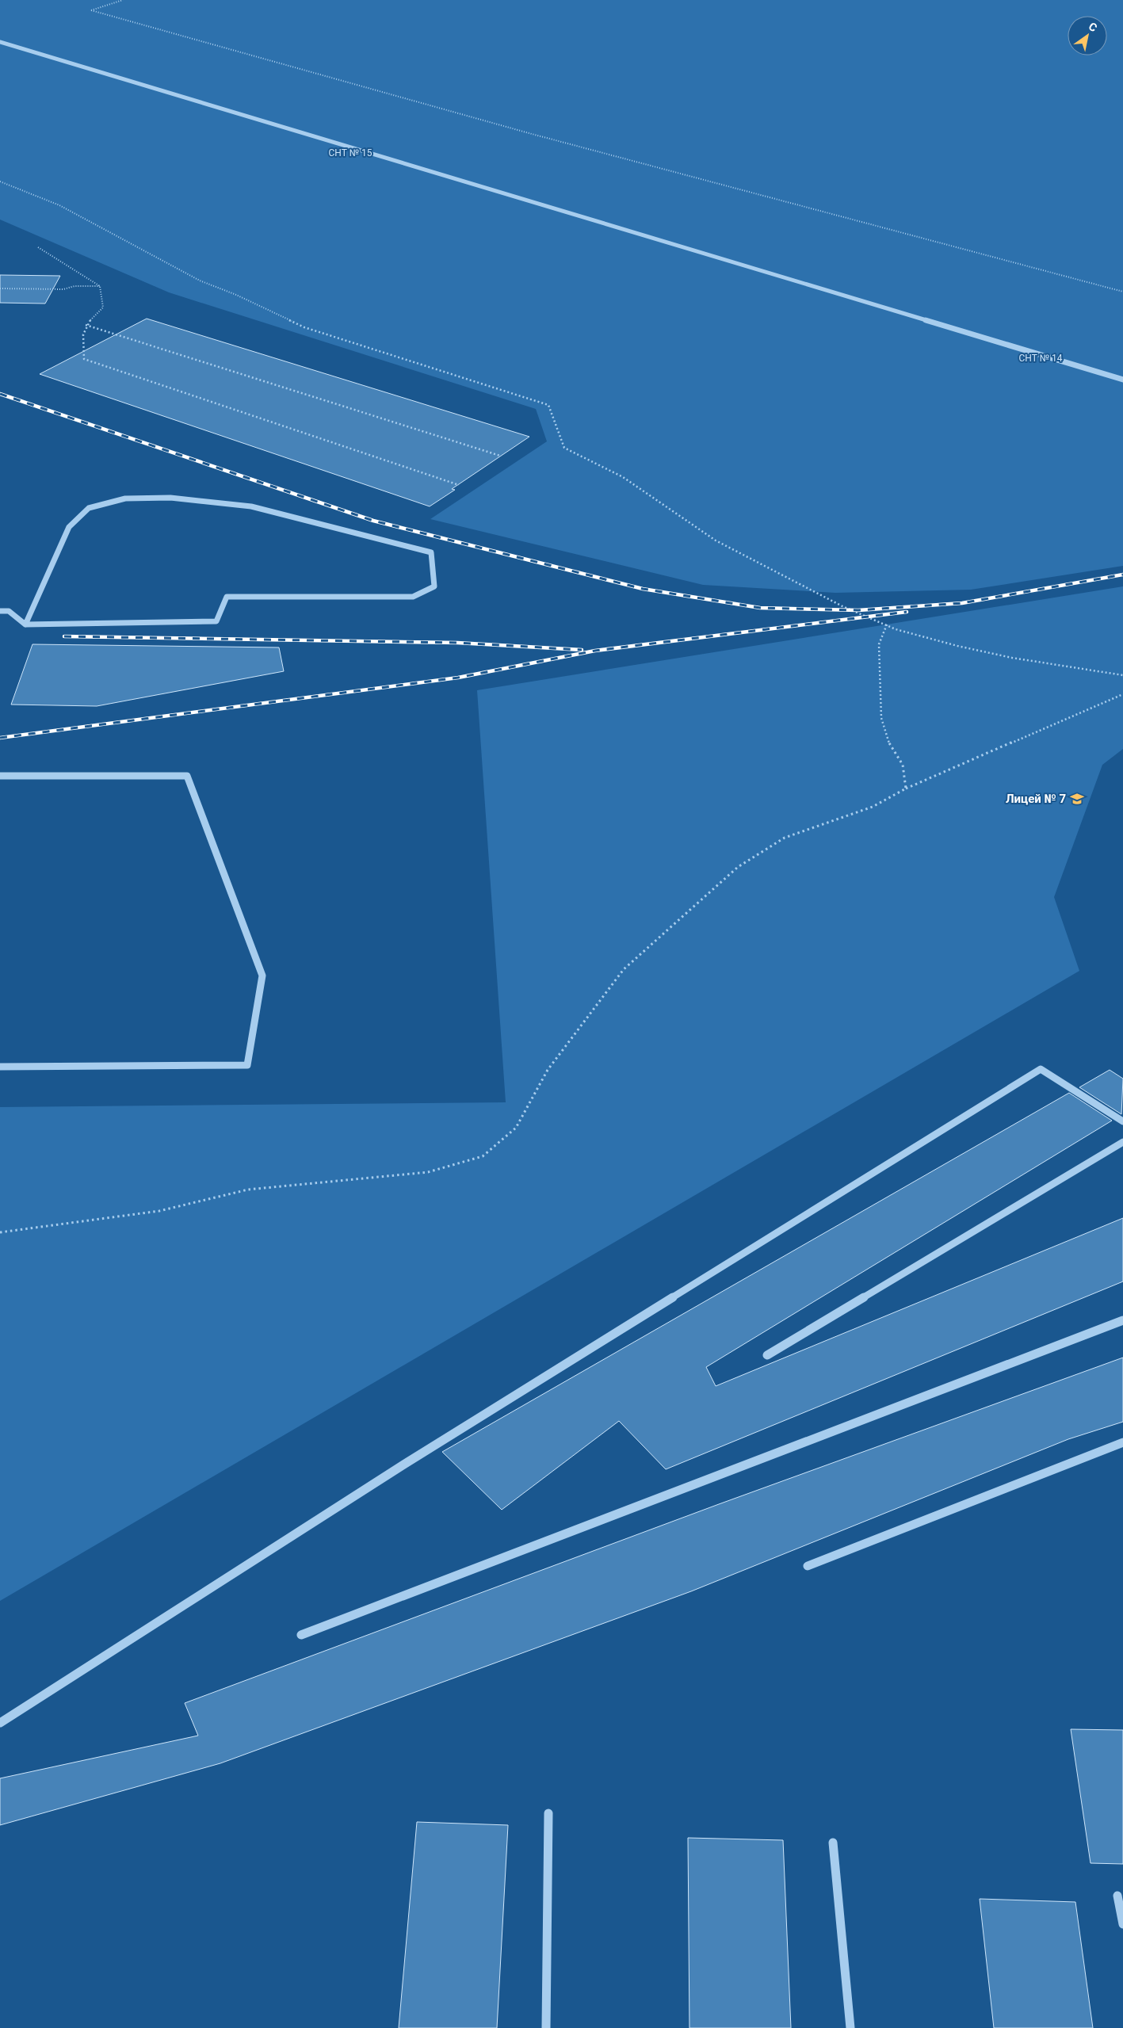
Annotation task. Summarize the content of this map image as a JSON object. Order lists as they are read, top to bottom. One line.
{"parks":["СНТ № 15","СНТ № 14"],"places":{"school or university":["Лицей № 7"]},"north":"top right"}
